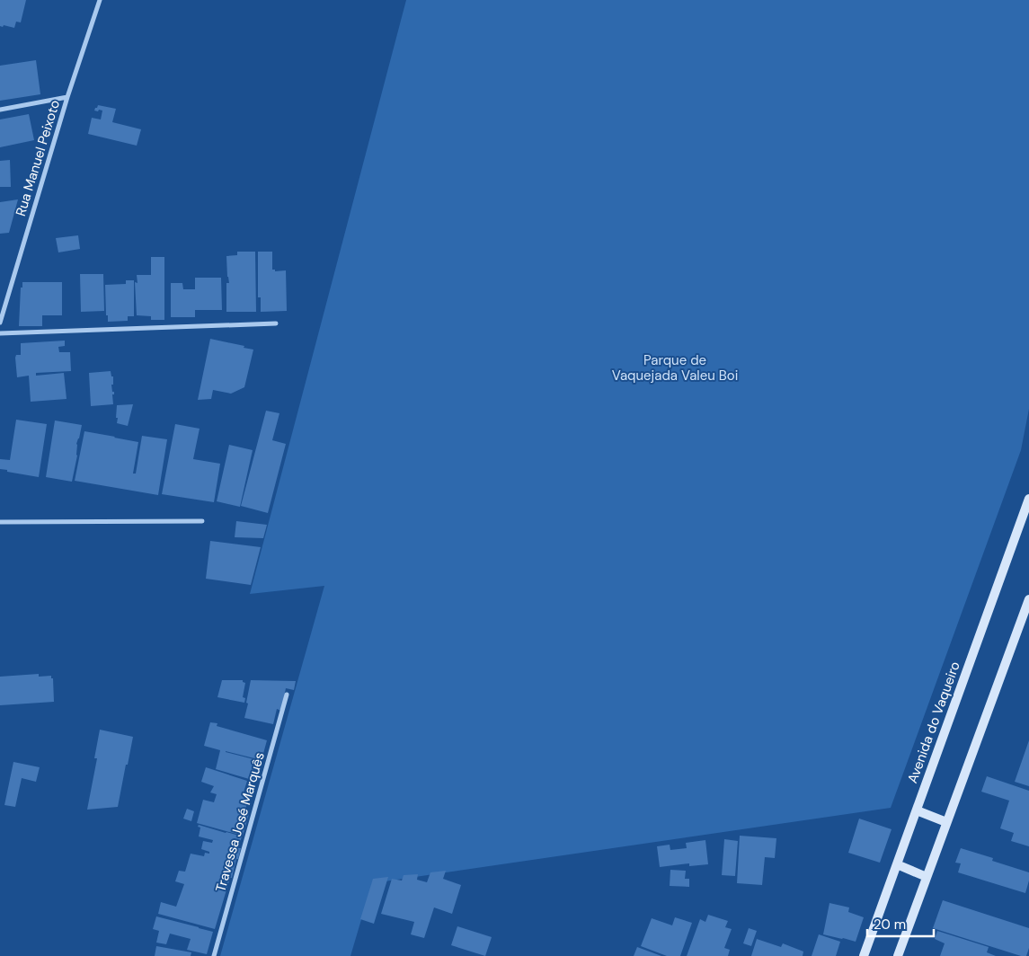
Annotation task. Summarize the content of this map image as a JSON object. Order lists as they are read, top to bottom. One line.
{"streets":{"street":["Rua Manuel Peixoto","Avenida do Vaqueiro","Travessa José Marquês"]},"parks":["Parque de Vaquejada Valeu Boi"],"scale_bar":"20 m"}
